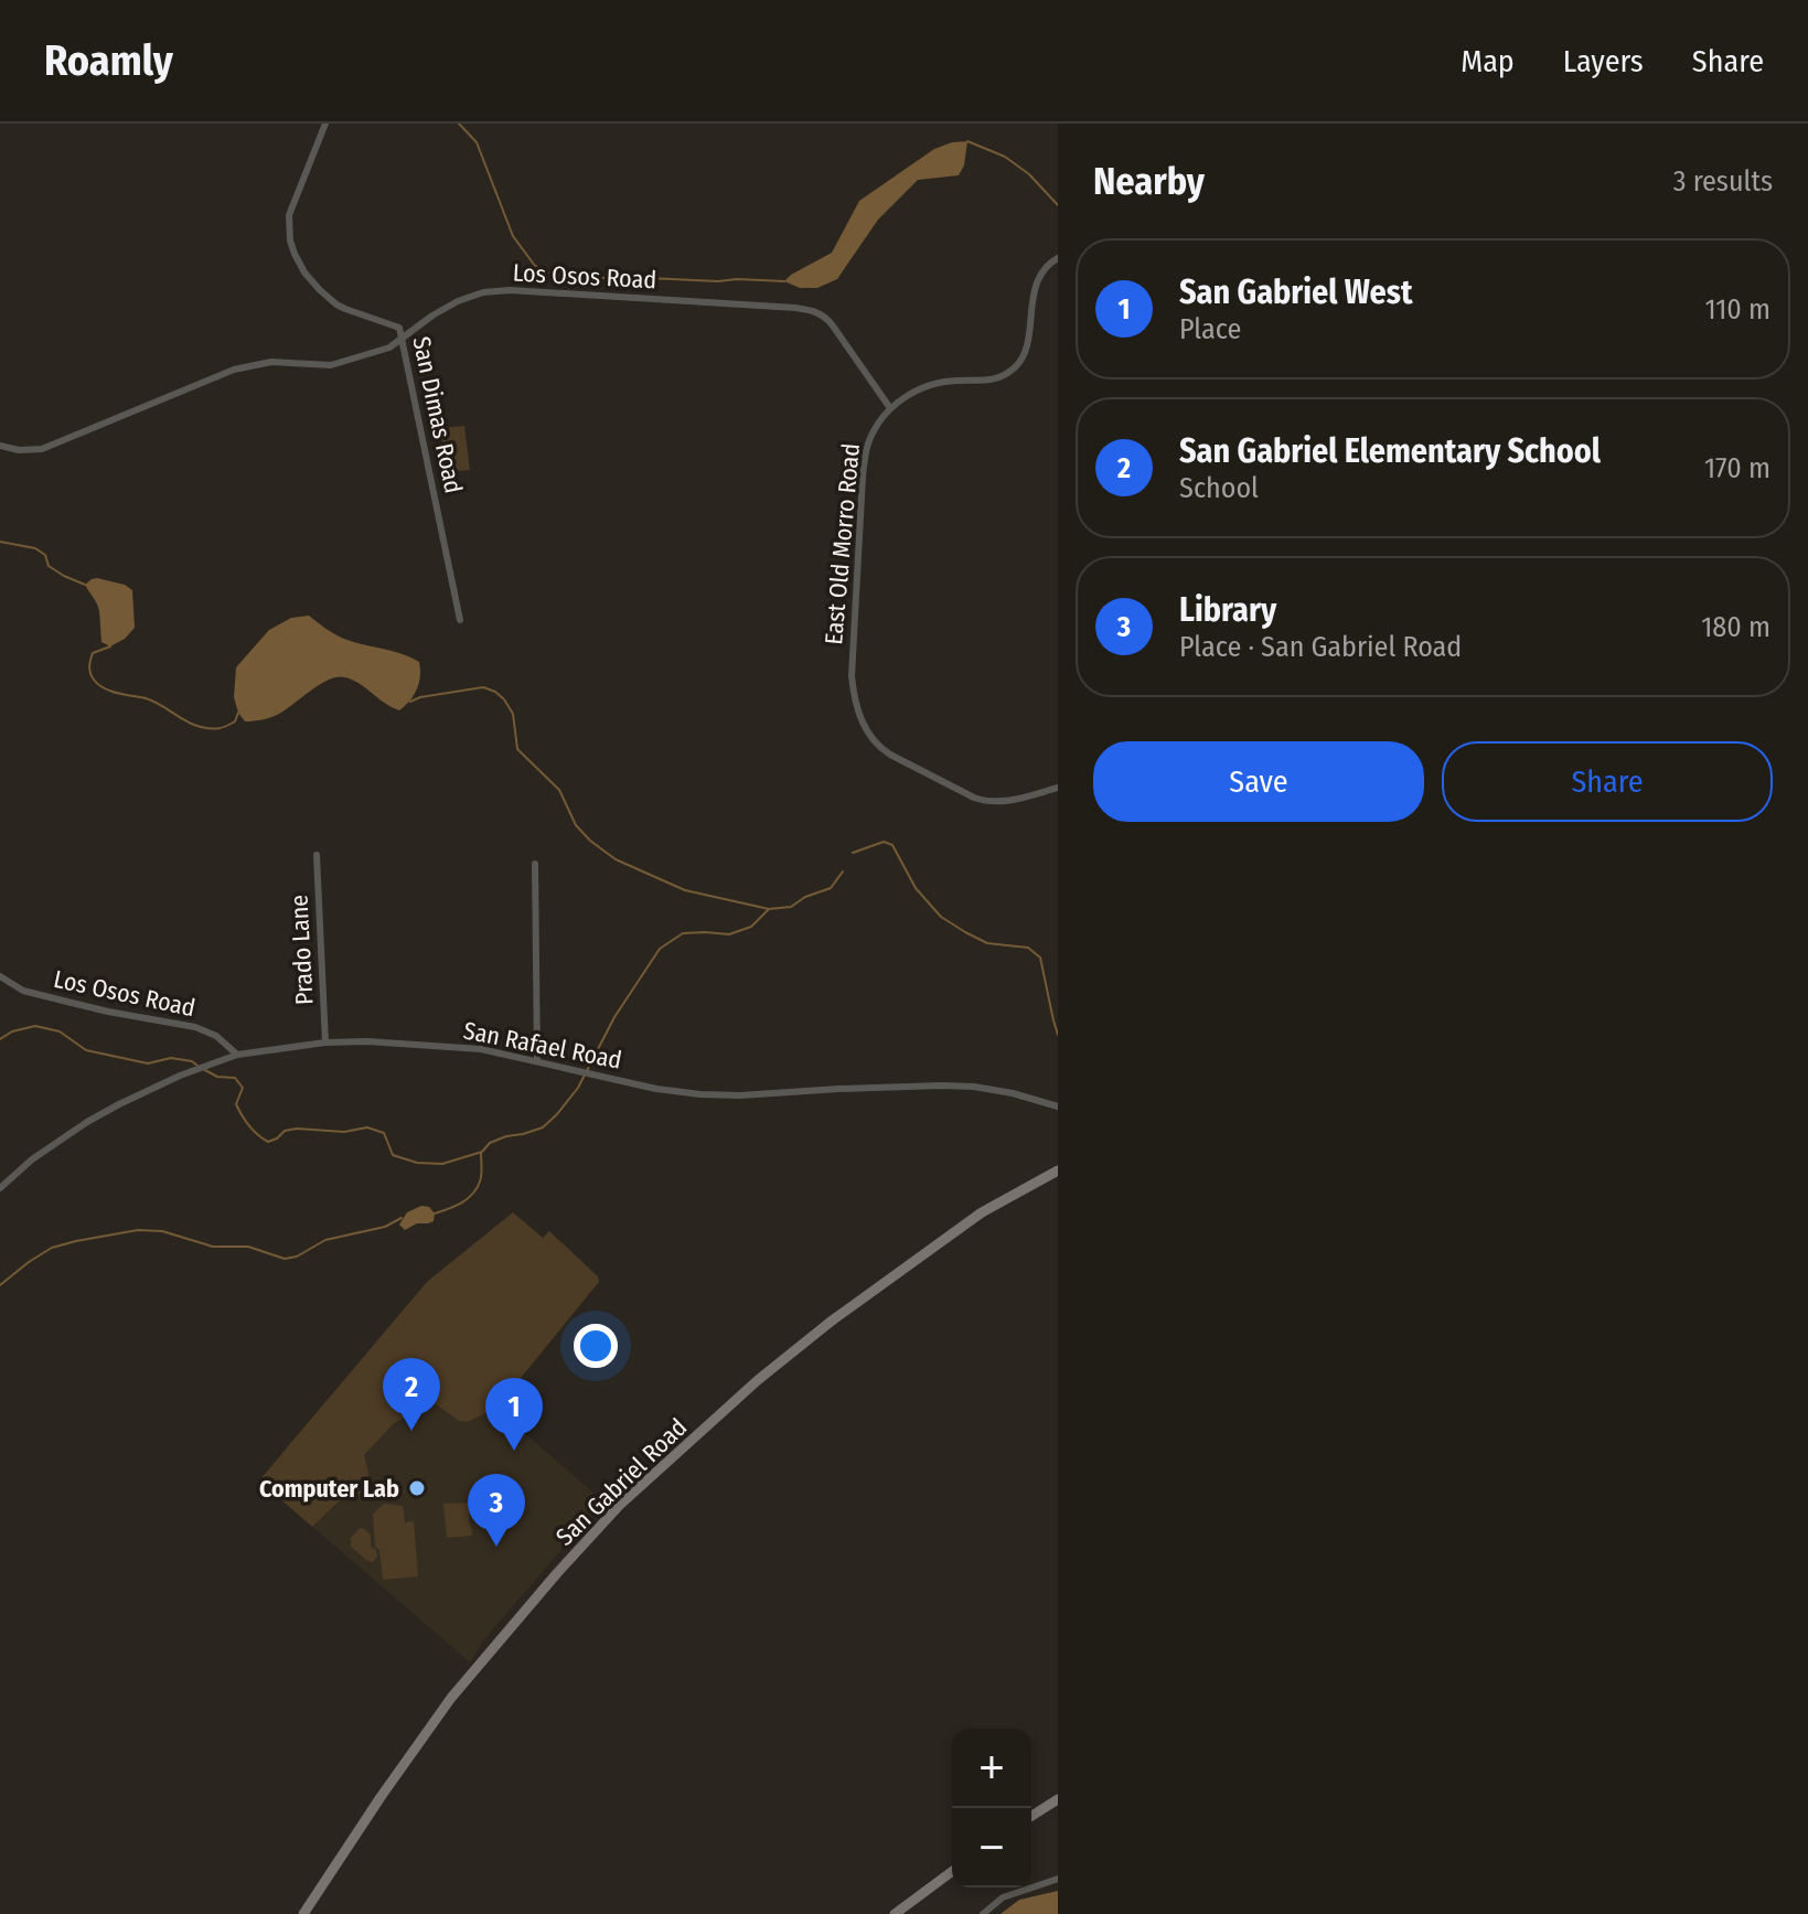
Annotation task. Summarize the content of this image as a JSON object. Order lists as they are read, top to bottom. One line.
{"streets":{"street":["Los Osos Road","San Dimas Road","East Old Morro Road","Prado Lane","San Rafael Road","San Gabriel Road"]},"crossings":[["Los Osos Road","San Dimas Road"],["Los Osos Road","East Old Morro Road"],["Los Osos Road","San Rafael Road"],["Prado Lane","San Rafael Road"]],"places":["Computer Lab"],"page":{"header":"Roamly","nav":["Map","Layers","Share"],"heading":["Nearby","3 results"],"list":[{"mark":"1","name":"San Gabriel West","note":"Place","value":"110 m"},{"mark":"2","name":"San Gabriel Elementary School","note":"School","value":"170 m"},{"mark":"3","name":"Library","note":"Place · San Gabriel Road","value":"180 m"}],"buttons":["Save","Share"],"pins":["2","1","3"],"map_buttons":["+","−"]}}
